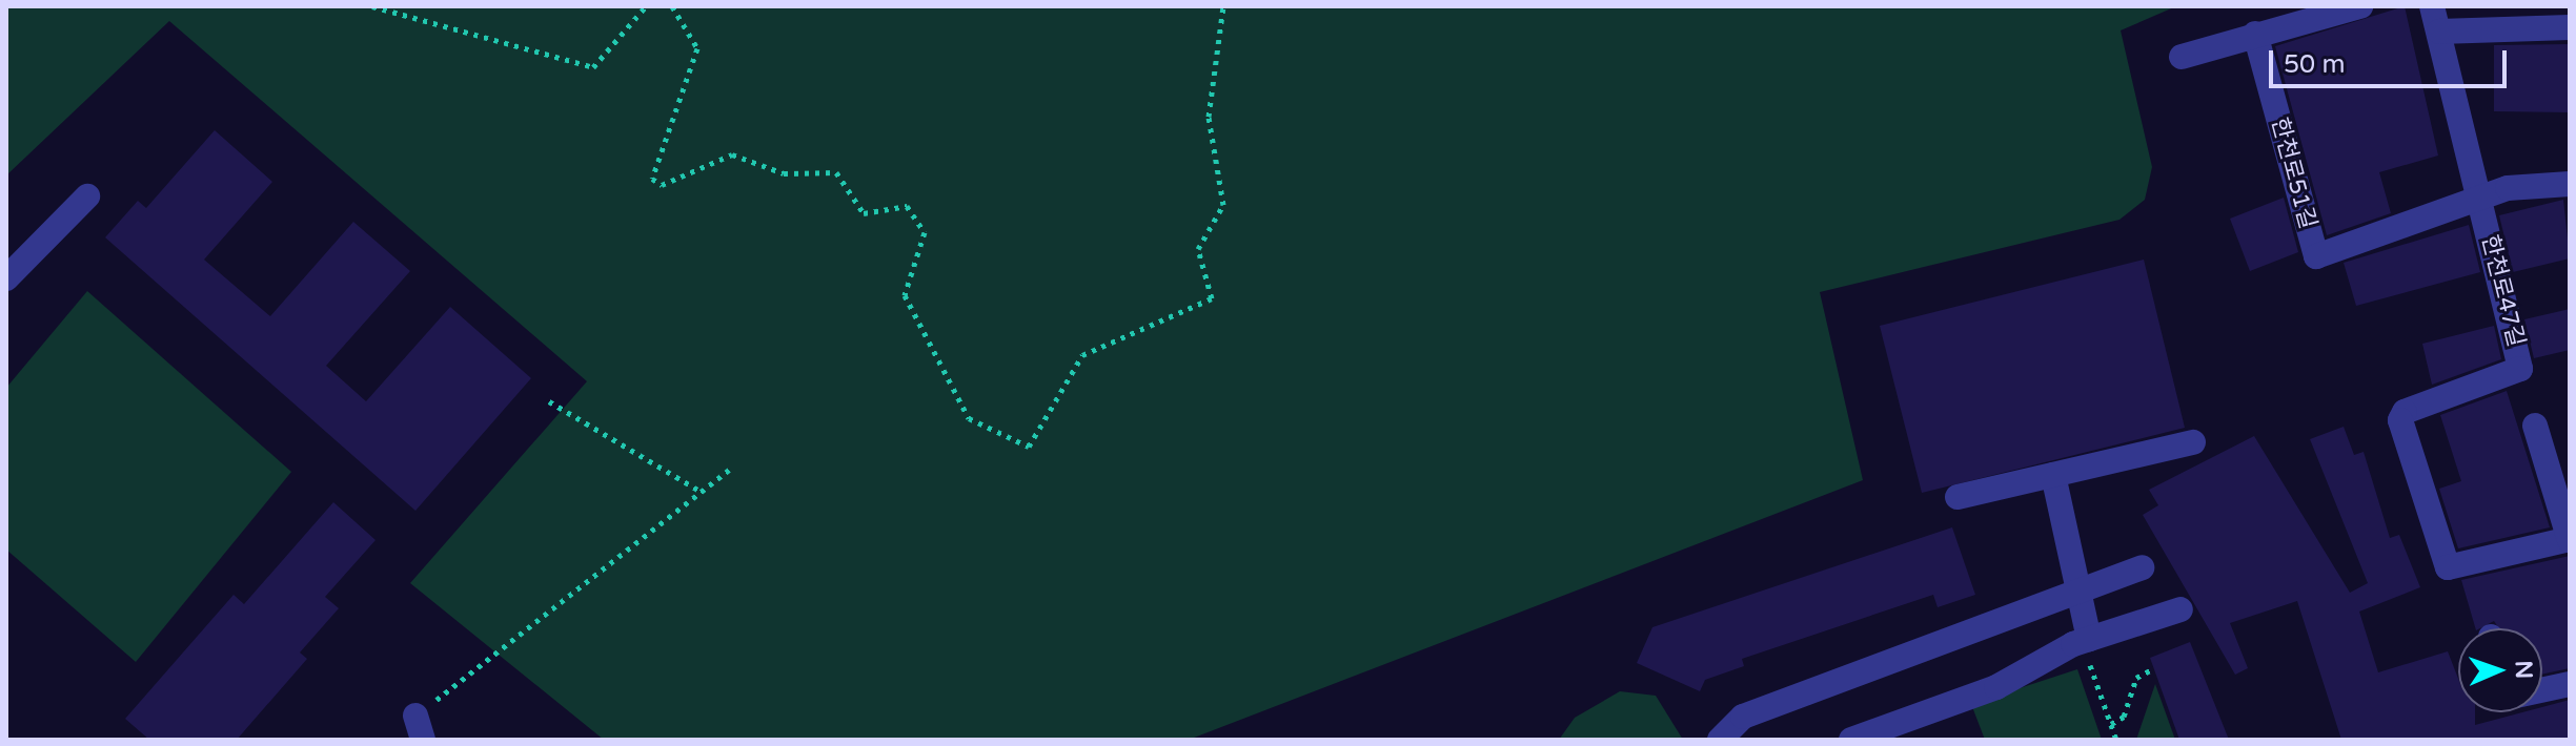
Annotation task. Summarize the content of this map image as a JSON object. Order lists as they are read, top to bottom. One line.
{"streets":{"street":["한천로51길","한천로47길"]},"crossings":[["한천로51길","한천로47길"]],"scale_bar":"50 m","north":"right"}
